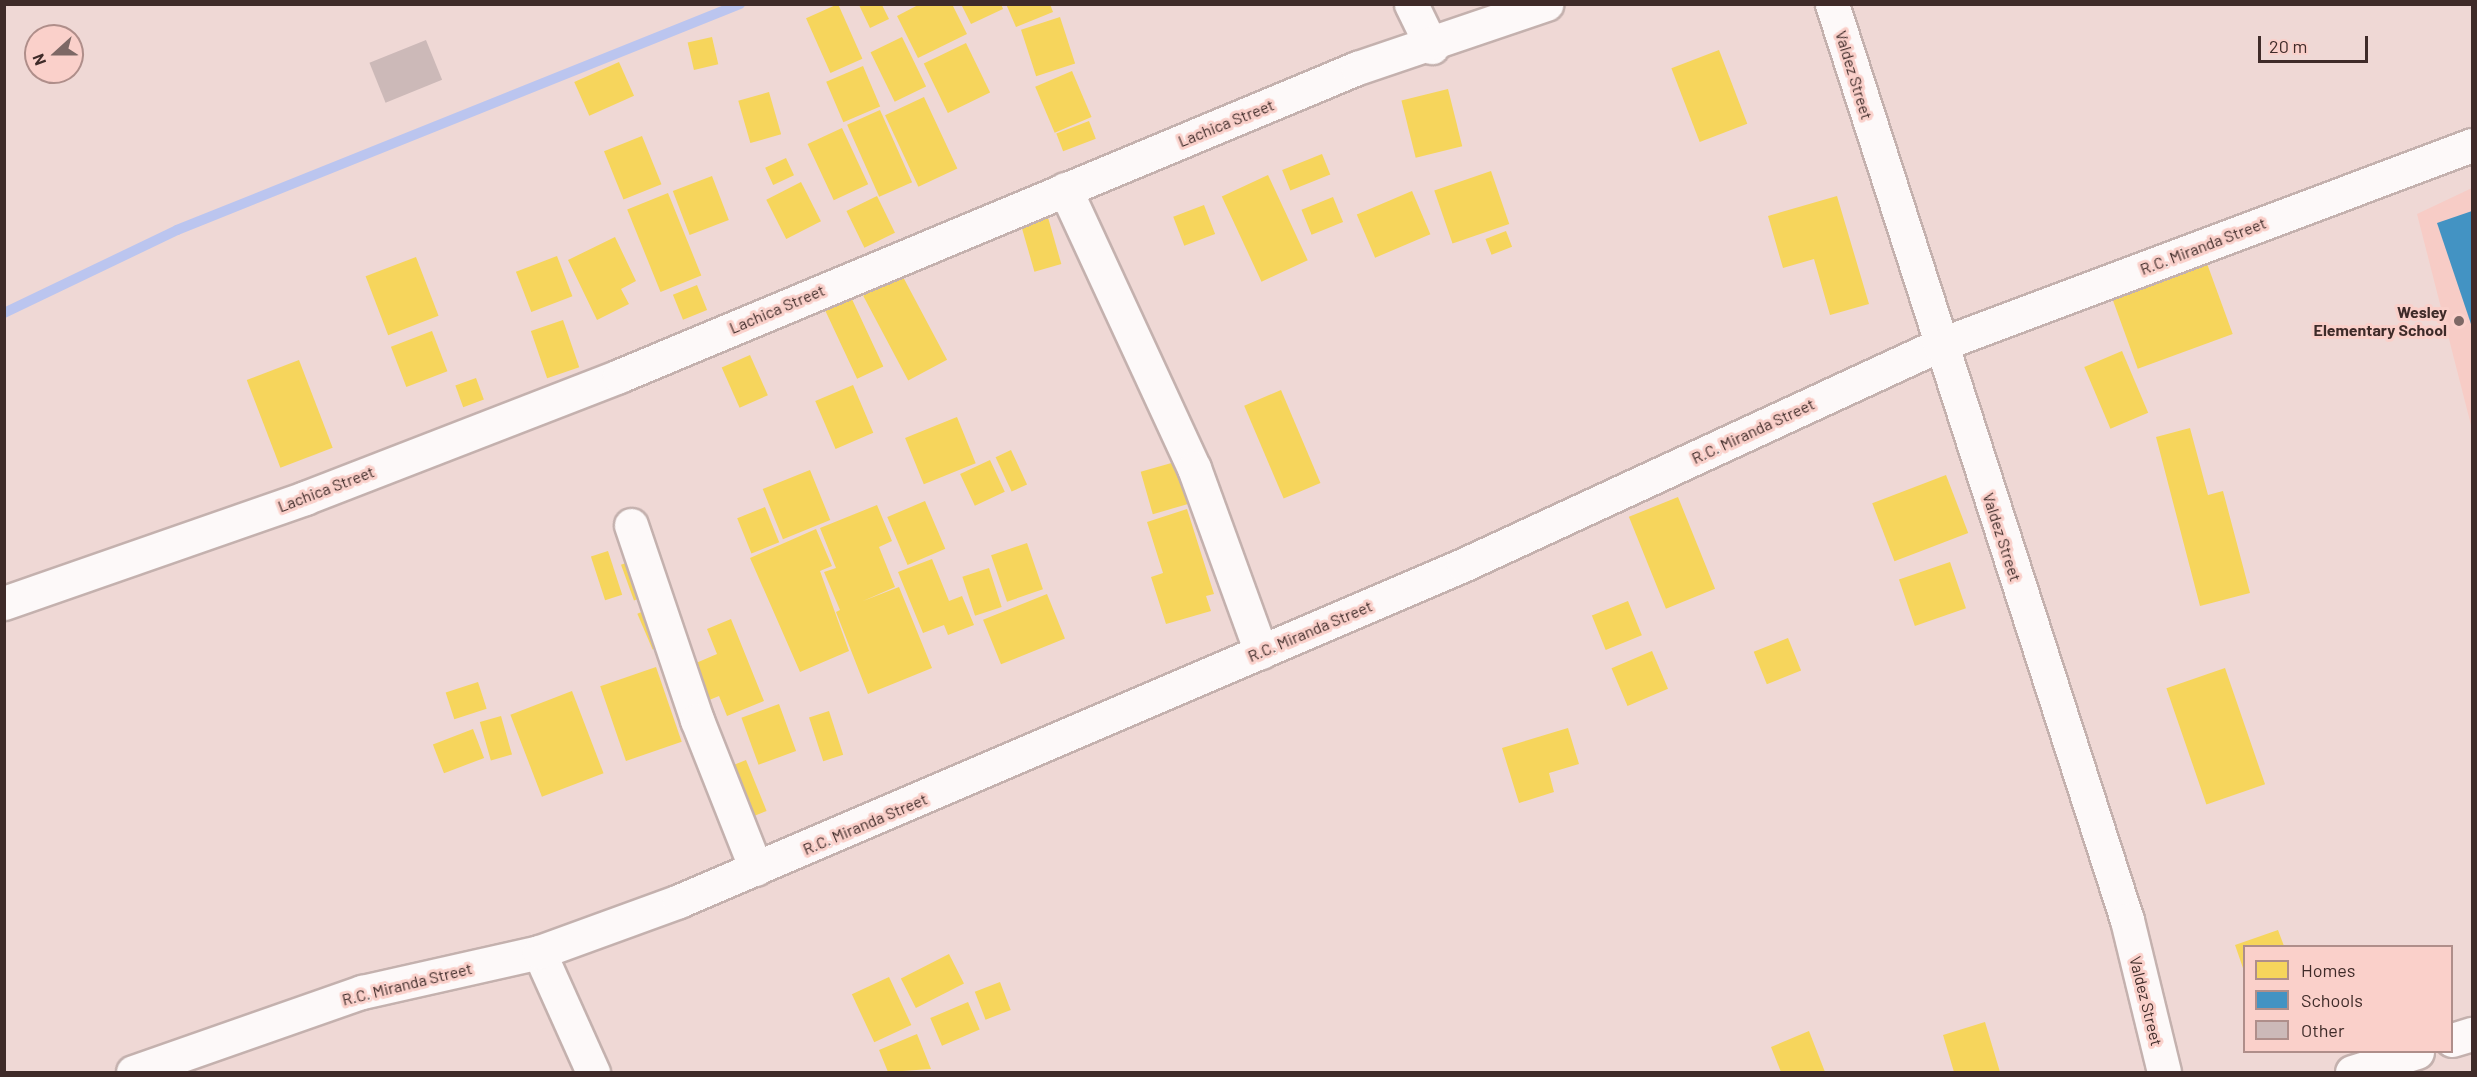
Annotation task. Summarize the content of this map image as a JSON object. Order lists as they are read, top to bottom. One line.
{"streets":{"street":["Valdez Street","Lachica Street","R.C. Miranda Street"]},"crossings":[["Valdez Street","R.C. Miranda Street"]],"places":["Wesley Elementary School"],"legend":["Homes","Schools","Other"],"scale_bar":"20 m","north":"left"}
